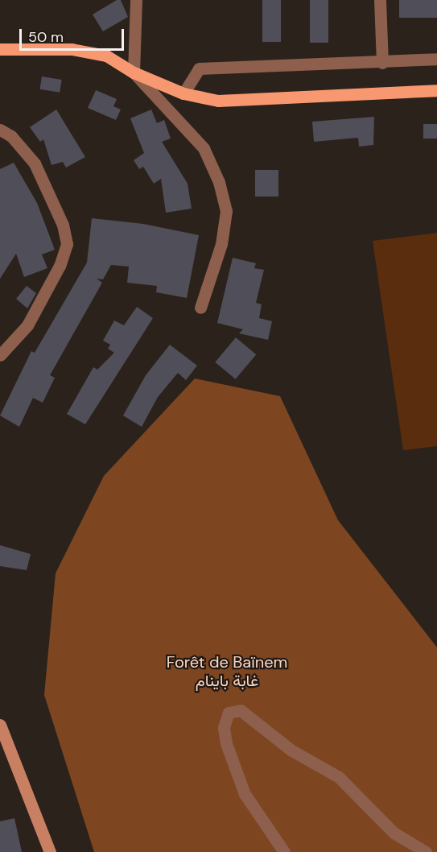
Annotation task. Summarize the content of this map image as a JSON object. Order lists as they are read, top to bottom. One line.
{"parks":["Forêt de Baïnem غابة باينام"],"scale_bar":"50 m"}
